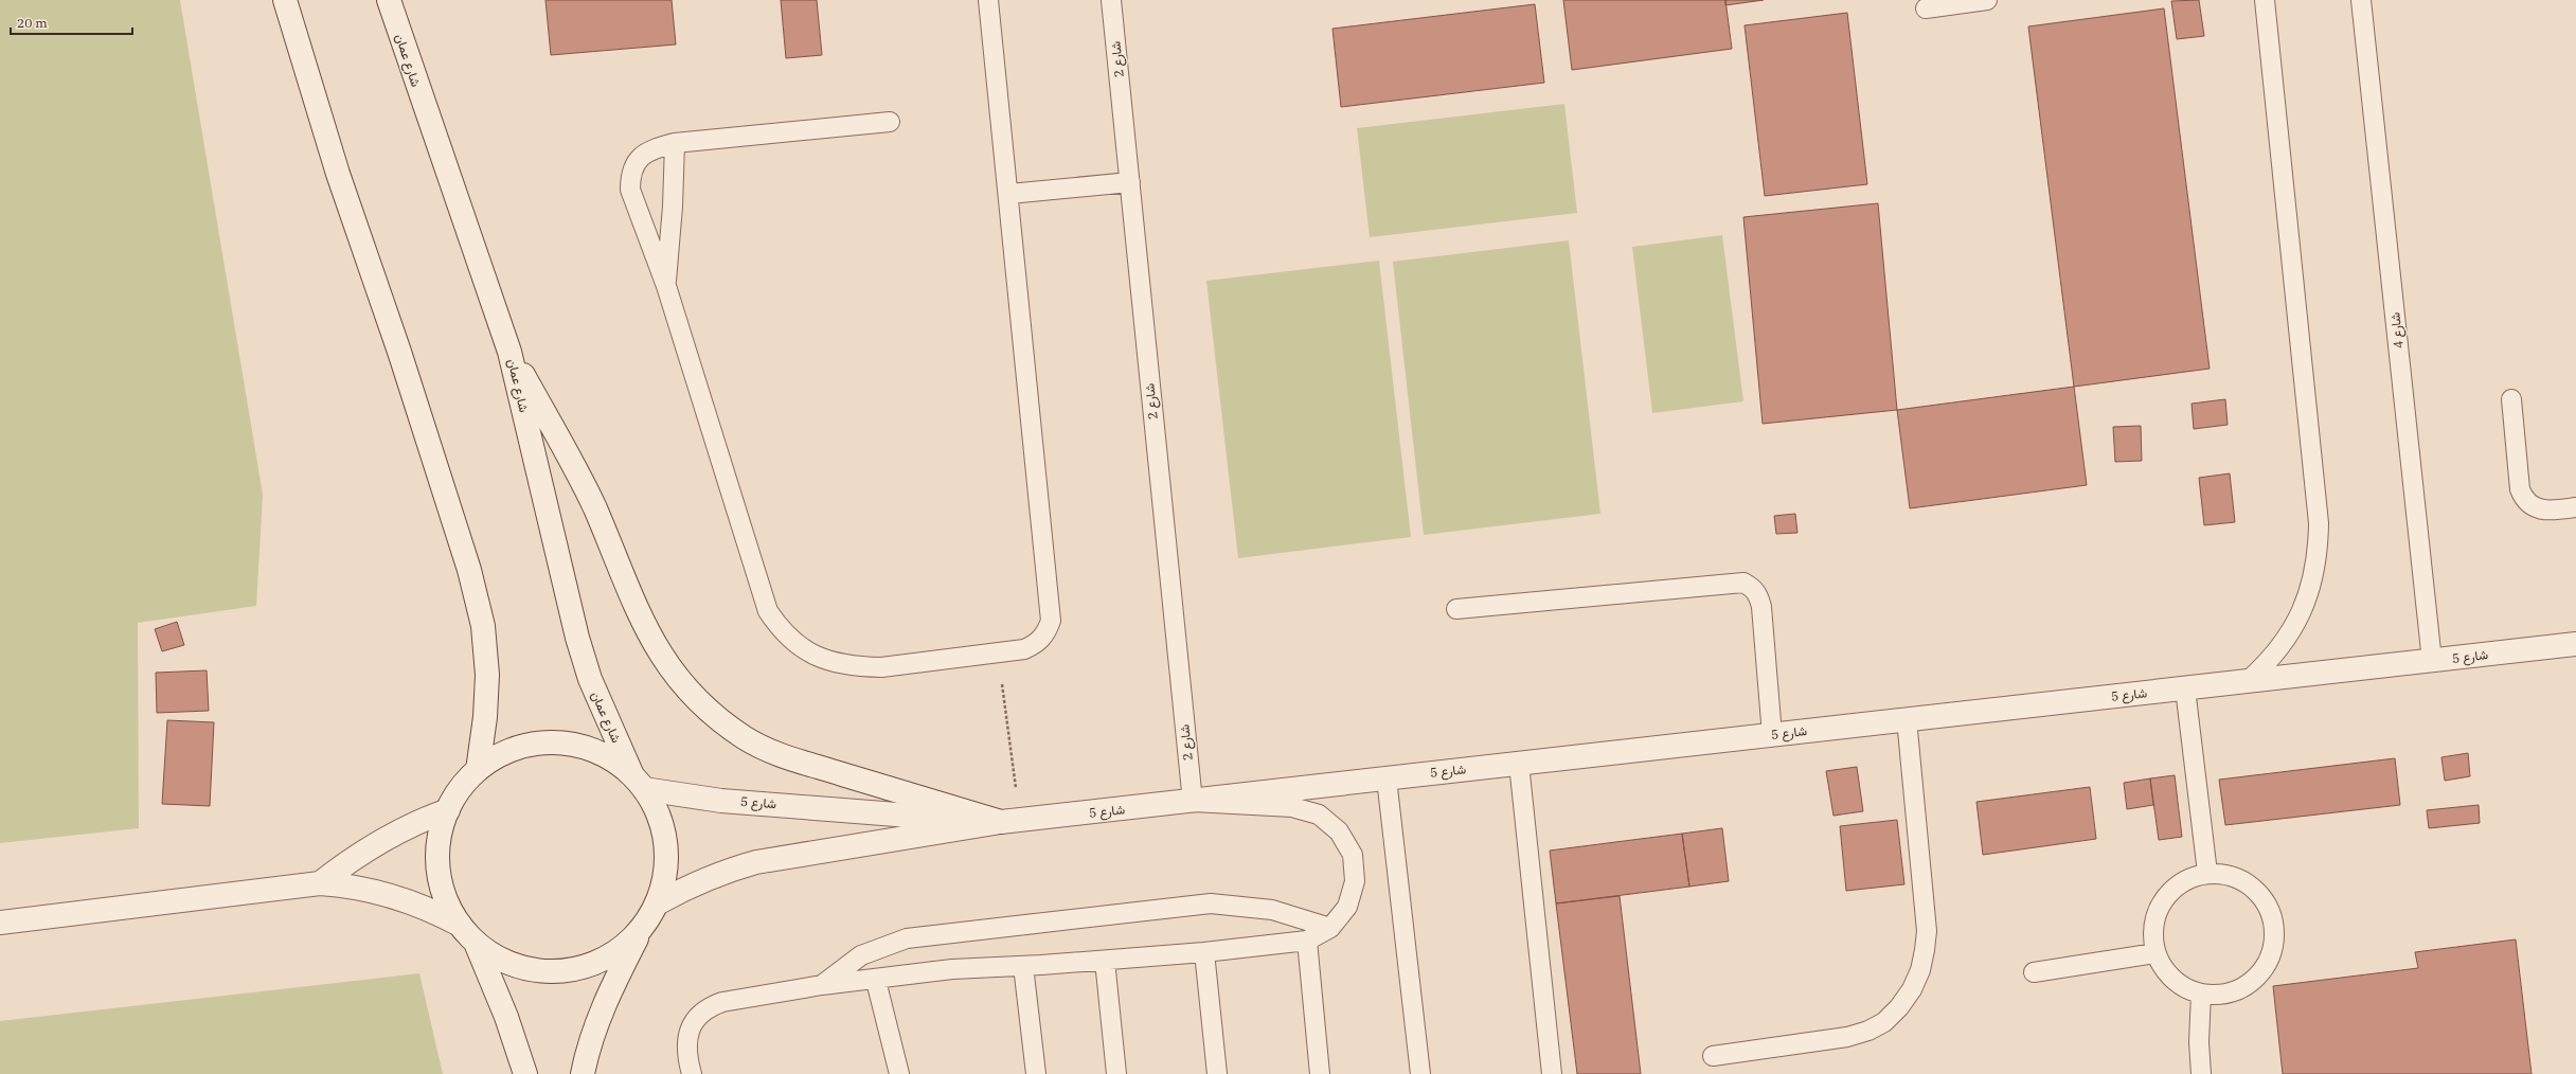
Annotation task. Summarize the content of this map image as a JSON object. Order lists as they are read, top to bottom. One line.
{"streets":{"street":["شارع عمان","شارع 5"],"lane":["شارع 2","شارع 4"]},"crossings":[["شارع 2","شارع 5"],["شارع عمان","شارع 5"],["شارع 4","شارع 5"]],"scale_bar":"20 m"}
